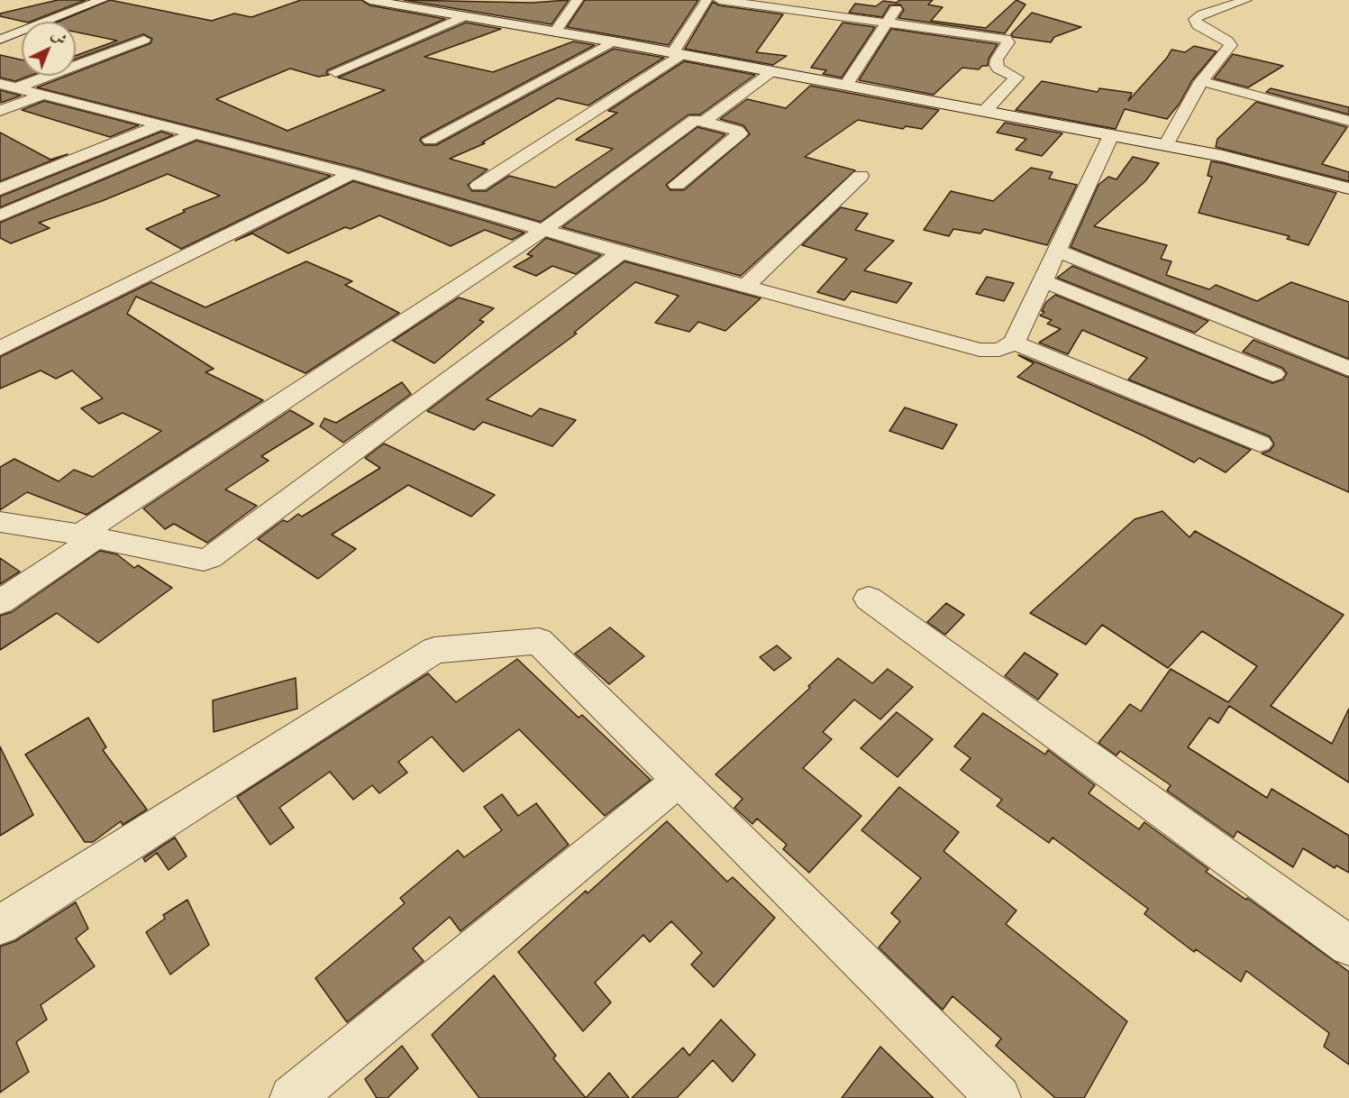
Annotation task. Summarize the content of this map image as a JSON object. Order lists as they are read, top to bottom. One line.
{"north":"top right"}
